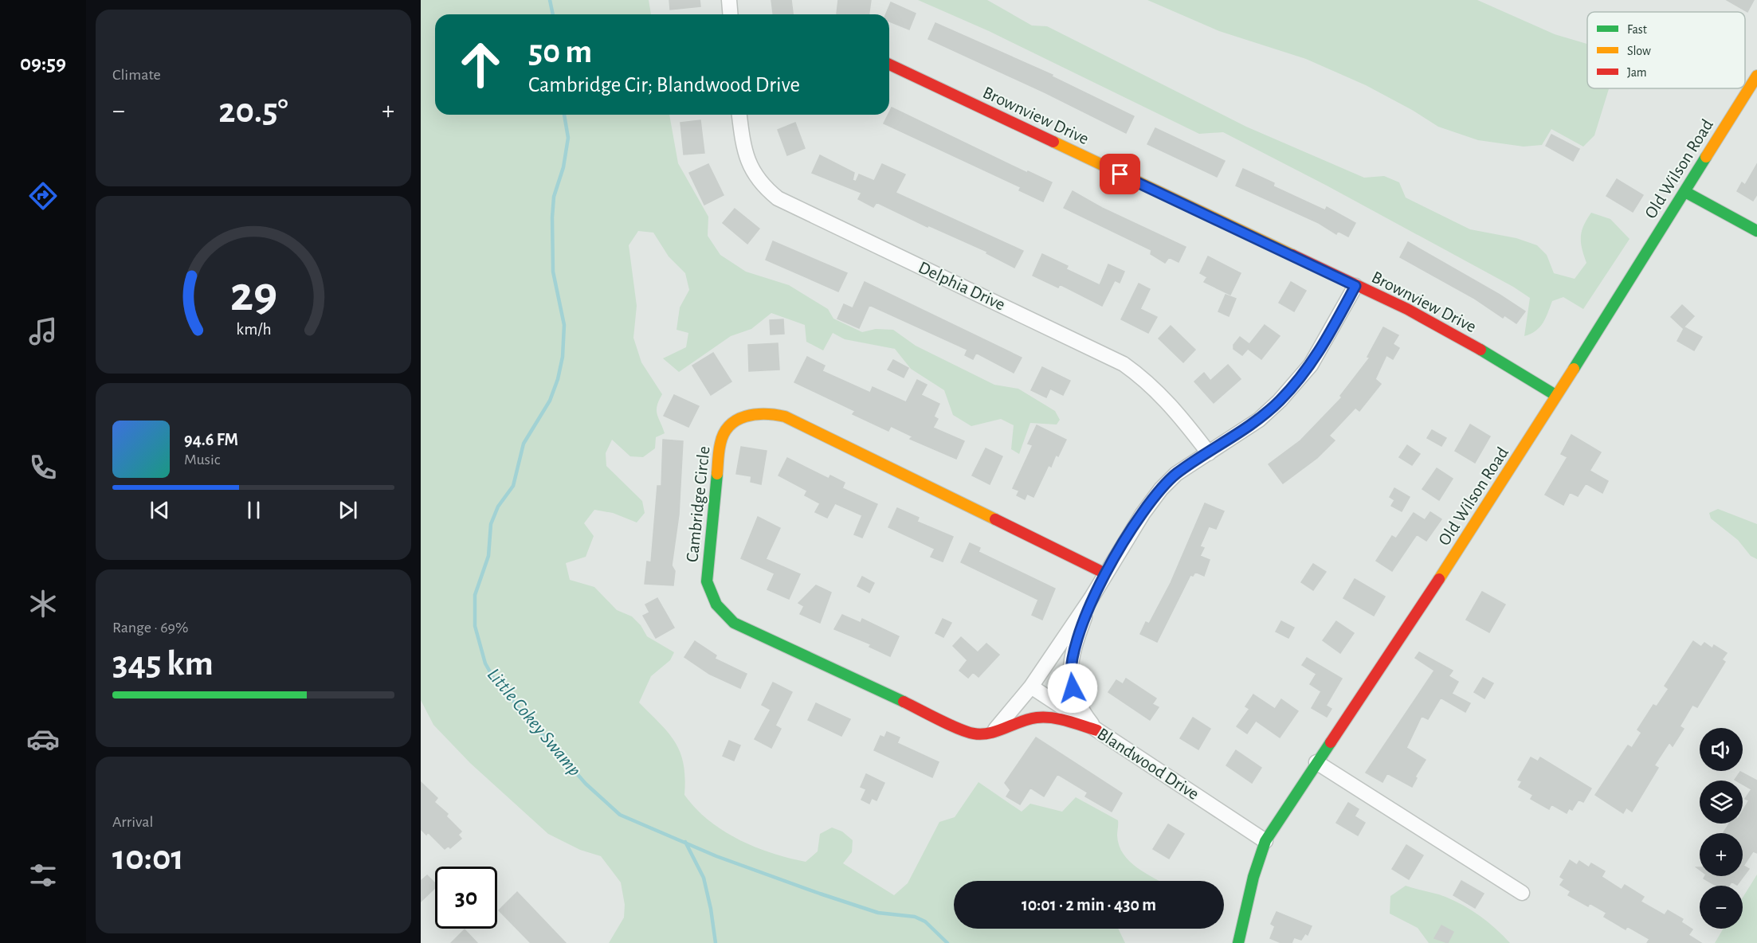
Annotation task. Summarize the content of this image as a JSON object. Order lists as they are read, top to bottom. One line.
{"streets":{"street":["Brownview Drive","Old Wilson Road","Delphia Drive","Cambridge Circle","Blandwood Drive"]},"crossings":[["Brownview Drive","Old Wilson Road"],["Old Wilson Road","Blandwood Drive"],["Cambridge Circle","Blandwood Drive"]],"water":["Little Cokey Swamp"],"legend":["Fast","Slow","Jam"],"page":{"tabs":"09:59","tile":["Climate",["Range · 69%","345 km"],["Arrival","10:01"]],"turn":["50 m","Cambridge Cir; Blandwood Drive"],"heat":["−","20.5°","+"],"song":["94.6 FM","Music"],"map_buttons":["+","−"],"limit":"30","trip":"10:01 · 2 min · 430 m","gauge":["29","km/h"]}}
